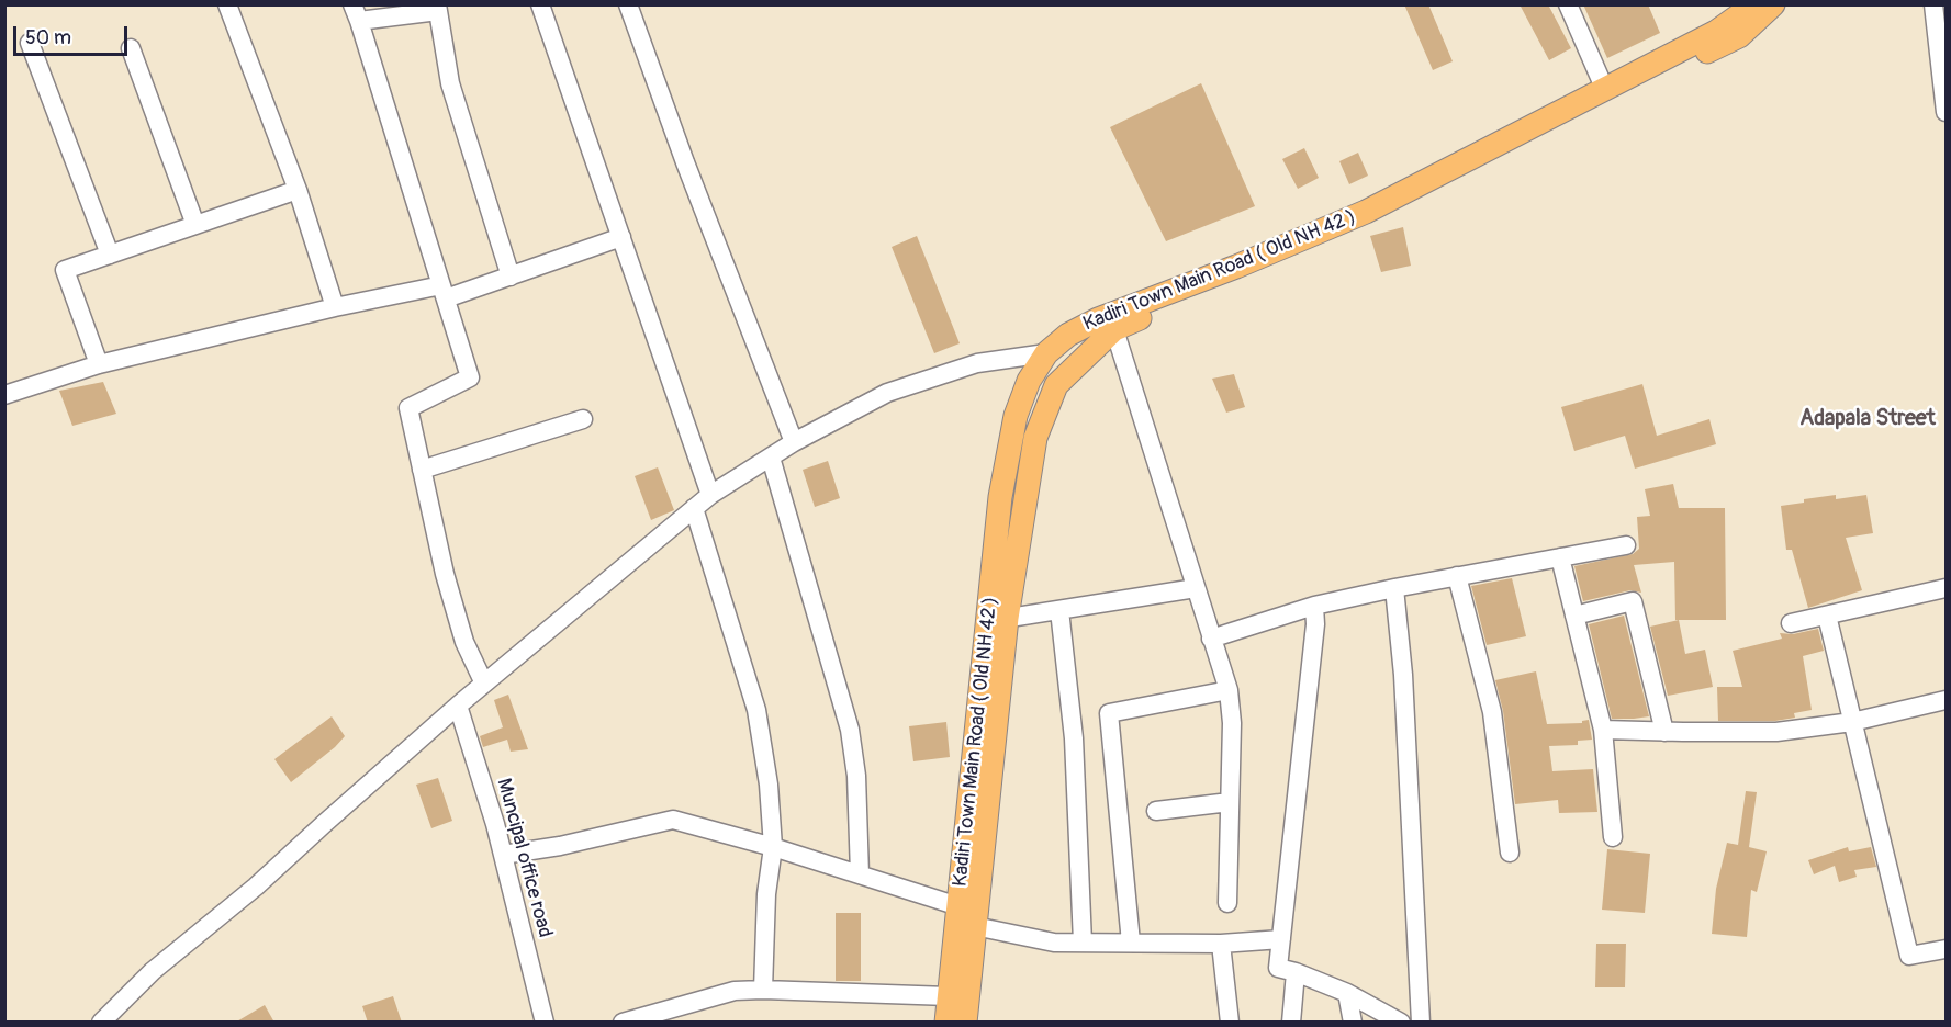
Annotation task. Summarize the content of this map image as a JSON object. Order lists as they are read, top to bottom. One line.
{"streets":{"main road":["Kadiri Town Main Road ( Old NH 42 )"],"street":["Muncipal office road"]},"districts":["Adapala Street"],"scale_bar":"50 m"}
